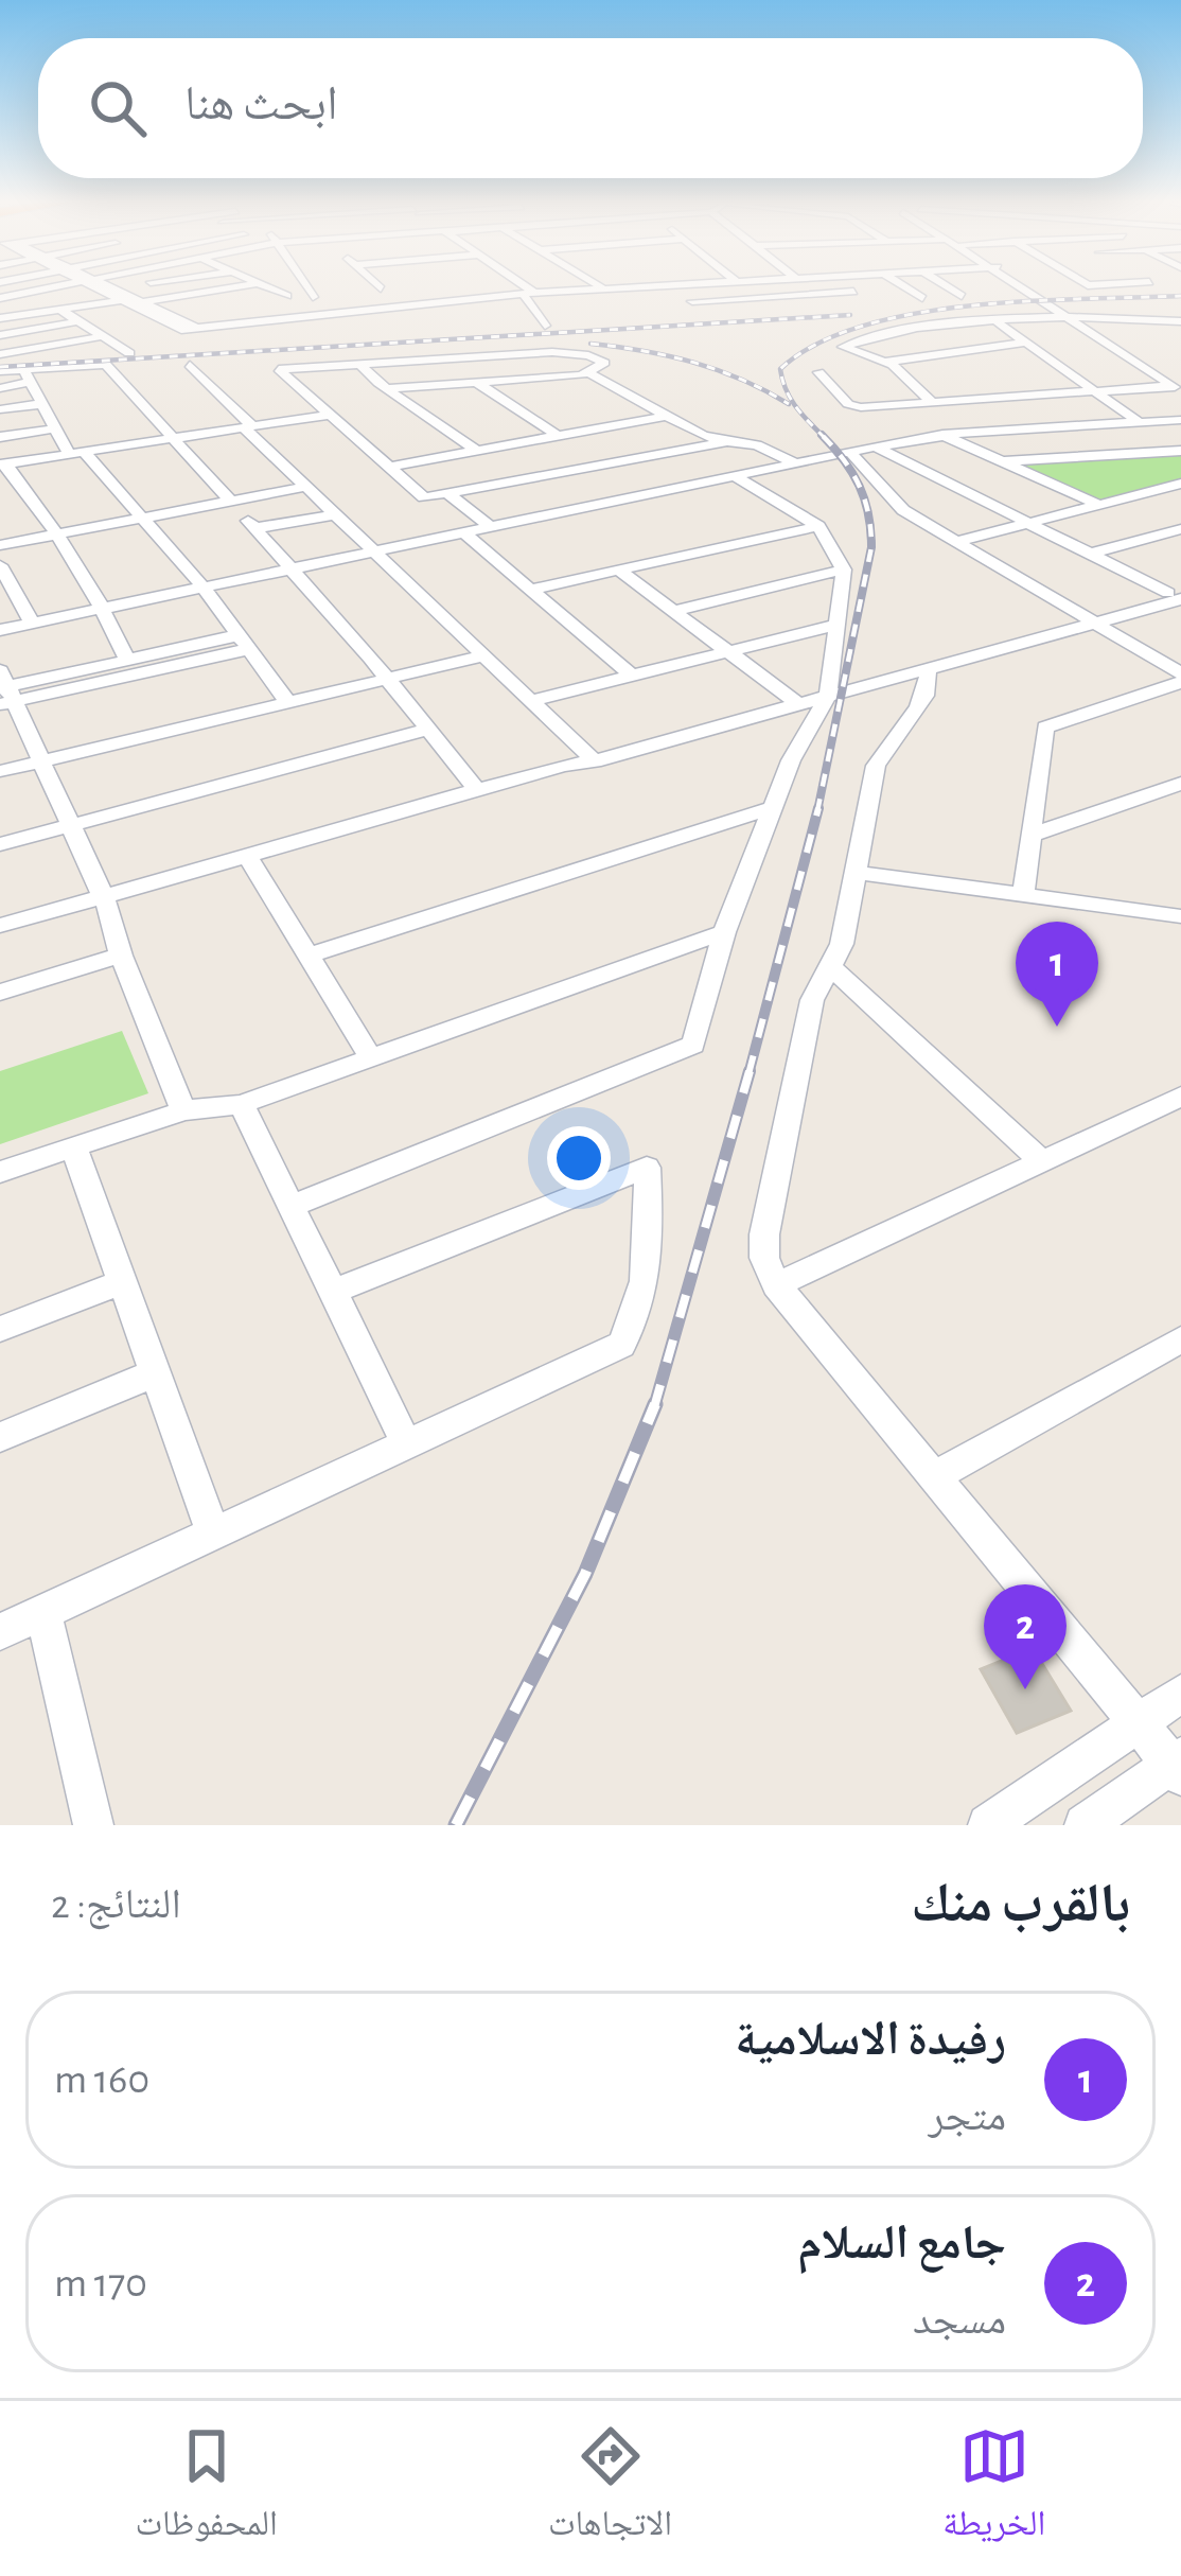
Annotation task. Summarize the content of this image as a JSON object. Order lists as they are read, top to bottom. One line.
{"page":{"search":"ابحث هنا","pins":["1","2"],"heading":["بالقرب منك","النتائج: 2"],"list":[{"mark":"1","name":"رفيدة الاسلامية","note":"متجر","value":"160 m"},{"mark":"2","name":"جامع السلام","note":"مسجد","value":"170 m"}],"nav":["الخريطة","الاتجاهات","المحفوظات"]}}
